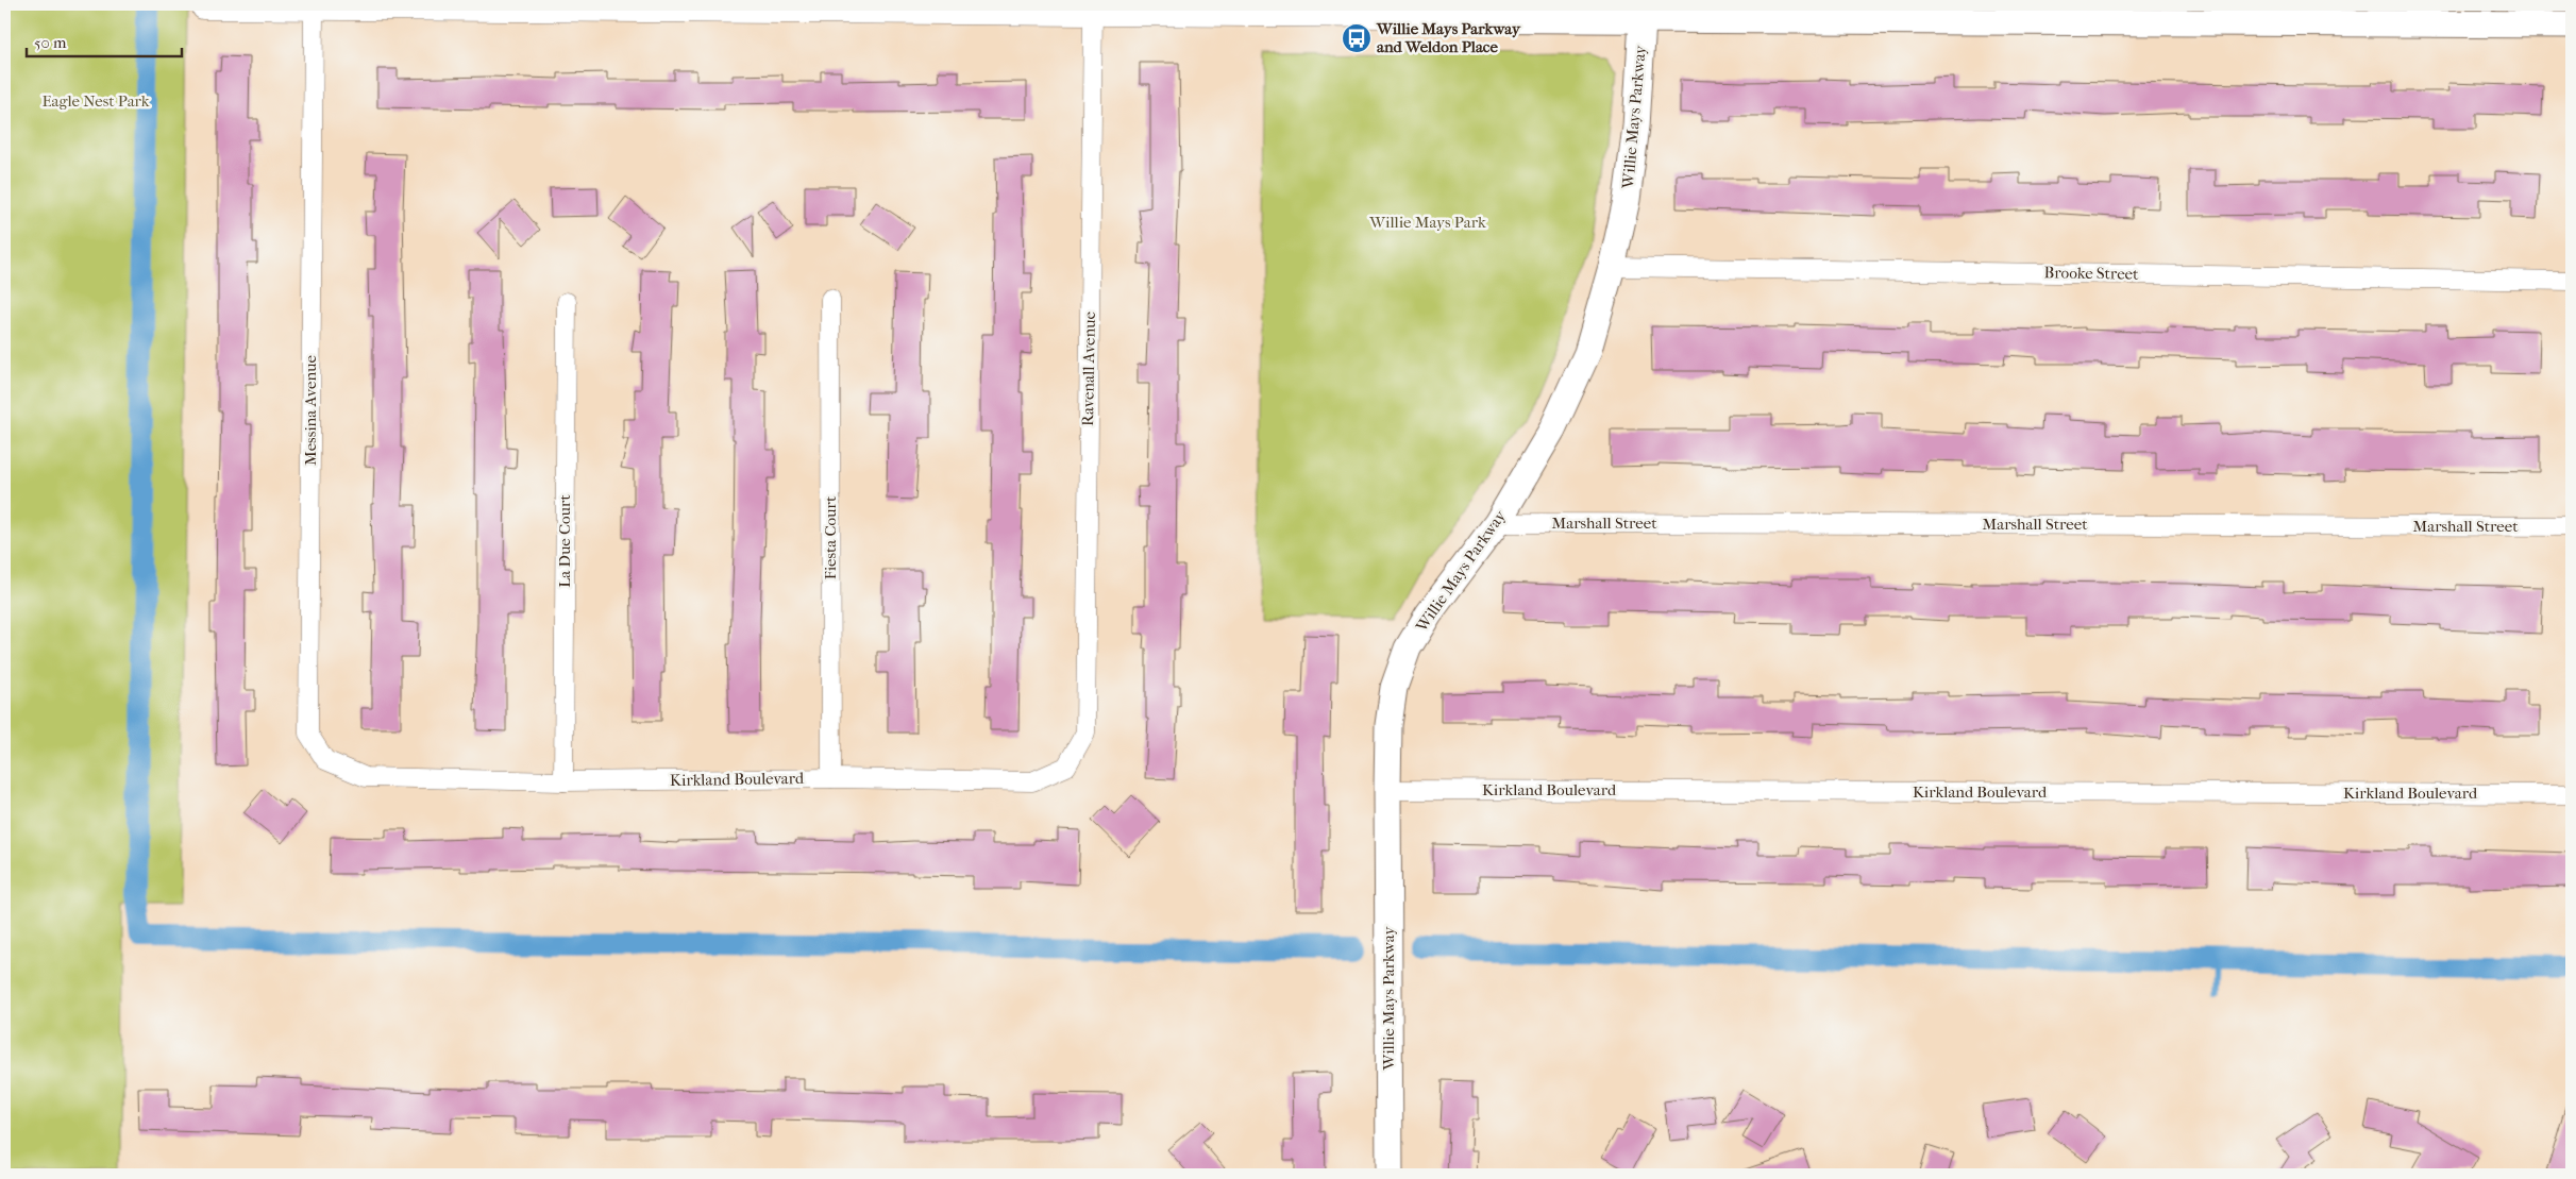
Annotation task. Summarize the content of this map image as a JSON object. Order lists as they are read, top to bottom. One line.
{"streets":{"street":["Willie Mays Parkway","Brooke Street","Ravenall Avenue","Messina Avenue","Marshall Street","Fiesta Court","La Due Court","Kirkland Boulevard"]},"crossings":[["Willie Mays Parkway","Brooke Street"],["Willie Mays Parkway","Marshall Street"],["Willie Mays Parkway","Kirkland Boulevard"],["Ravenall Avenue","Kirkland Boulevard"],["Messina Avenue","Kirkland Boulevard"],["Fiesta Court","Kirkland Boulevard"],["La Due Court","Kirkland Boulevard"]],"parks":["Eagle Nest Park","Willie Mays Park"],"places":{"bus stop":["Willie Mays Parkway and Weldon Place"]},"scale_bar":"50 m"}
